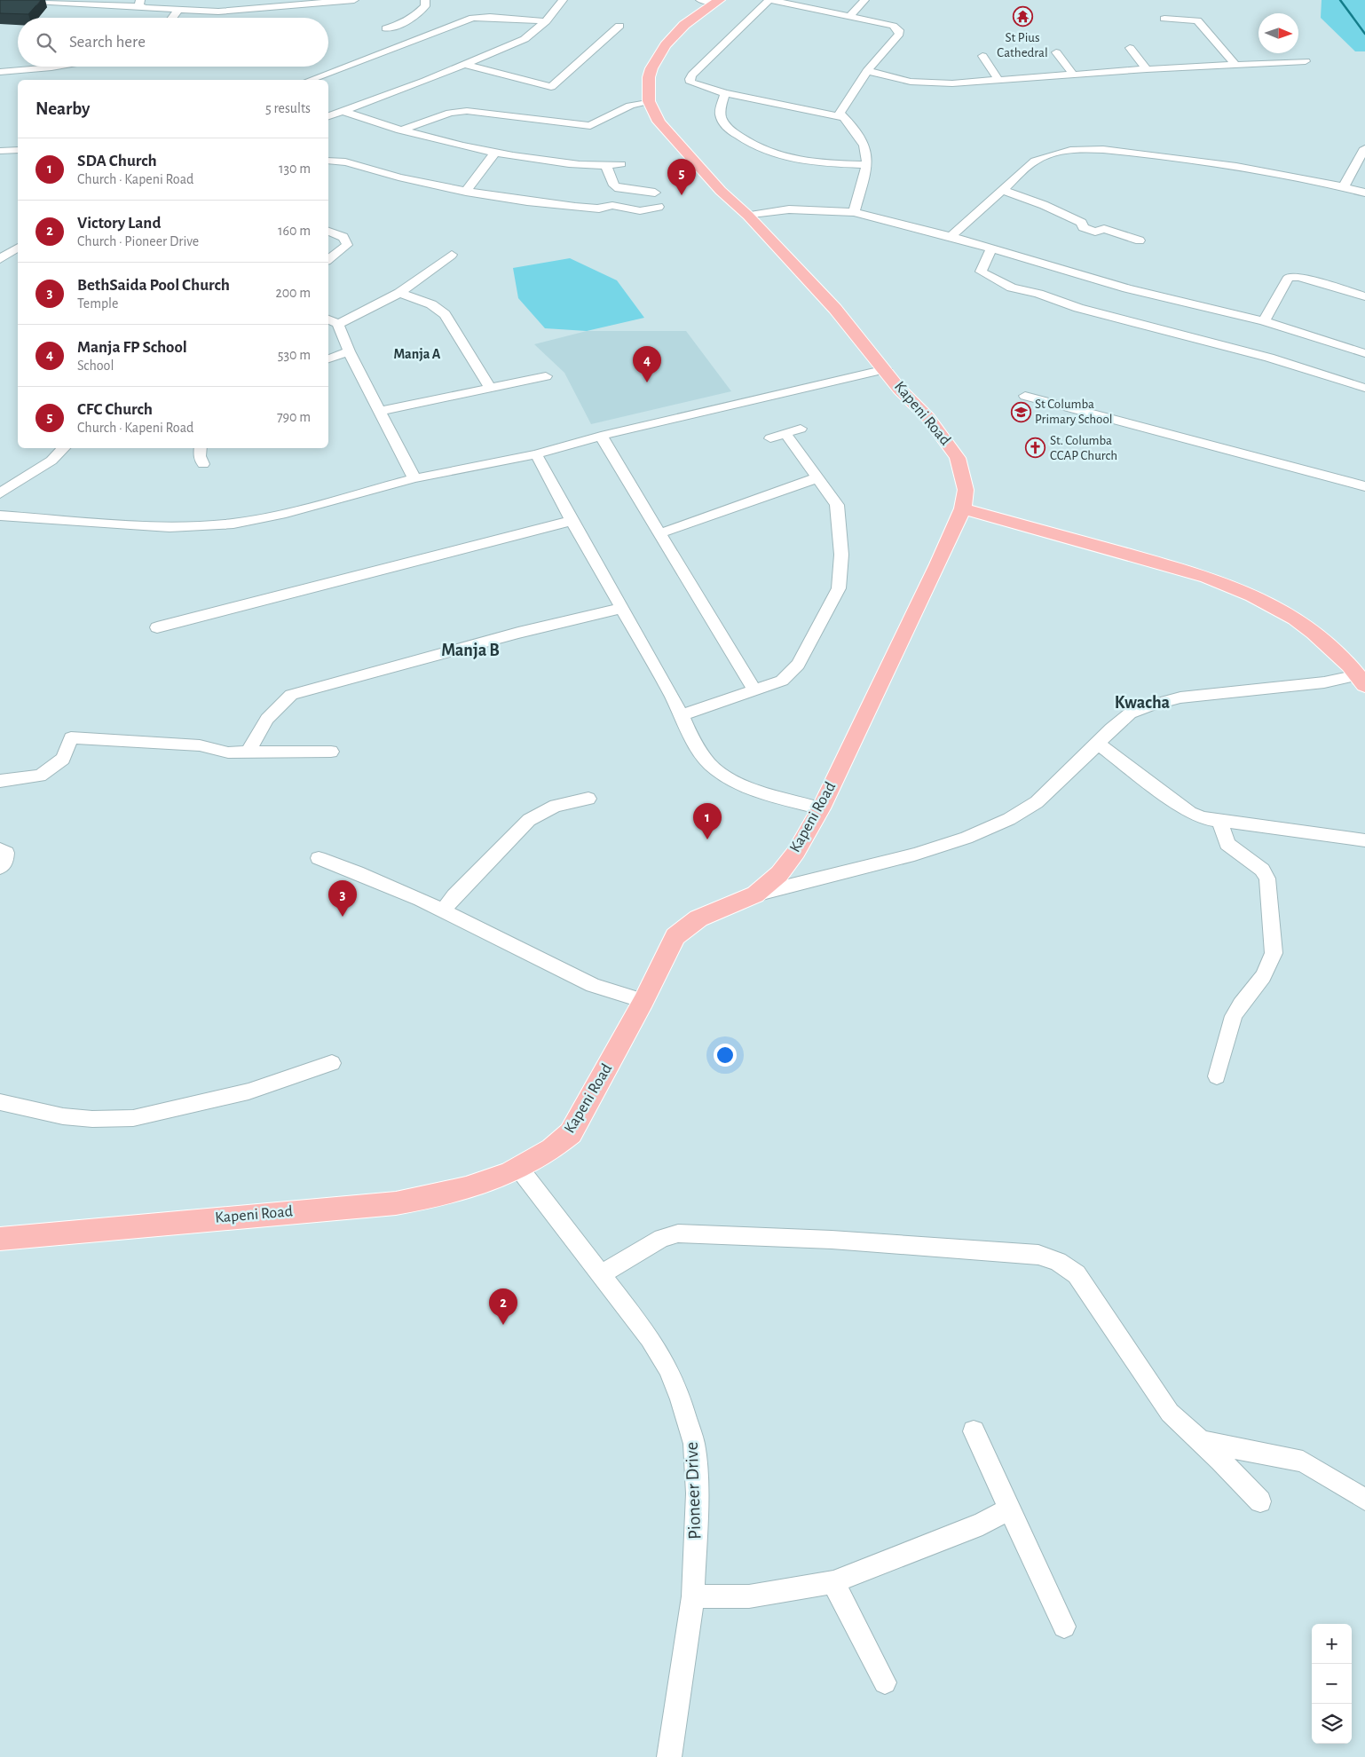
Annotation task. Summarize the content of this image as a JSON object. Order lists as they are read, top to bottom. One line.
{"streets":{"main road":["Kapeni Road"],"street":["Pioneer Drive"]},"crossings":[["Kapeni Road","Pioneer Drive"]],"districts":["Manja A","Manja B","Kwacha"],"places":{"temple":["St Pius Cathedral"],"school or university":["St Columba Primary School"],"church":["St. Columba CCAP Church"]},"north":"right","page":{"search":"Search here","heading":["Nearby","5 results"],"list":[{"mark":"1","name":"SDA Church","note":"Church · Kapeni Road","value":"130 m"},{"mark":"2","name":"Victory Land","note":"Church · Pioneer Drive","value":"160 m"},{"mark":"3","name":"BethSaida Pool Church","note":"Temple","value":"200 m"},{"mark":"4","name":"Manja FP School","note":"School","value":"530 m"},{"mark":"5","name":"CFC Church","note":"Church · Kapeni Road","value":"790 m"}],"pins":["5","4","1","3","2"],"map_buttons":["+","−"]}}
